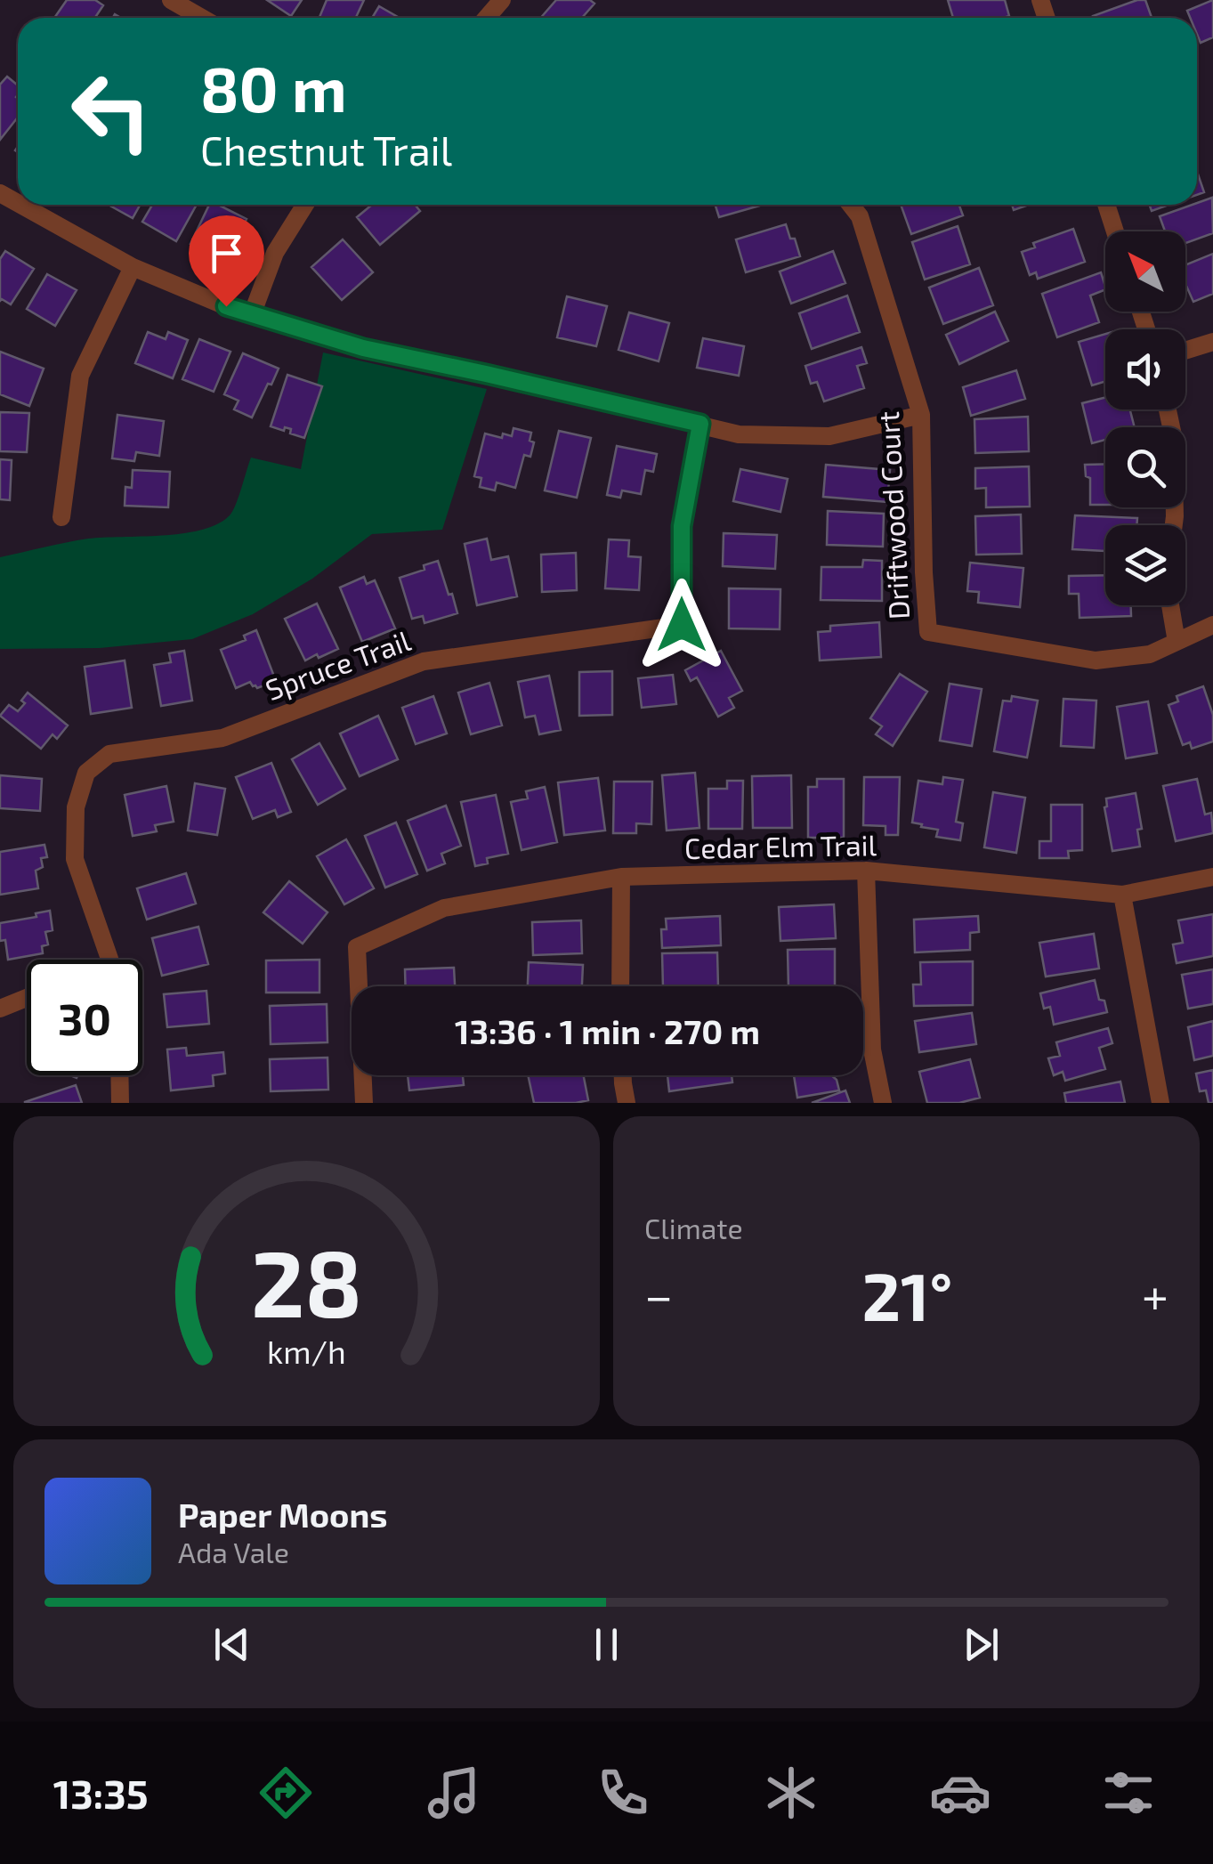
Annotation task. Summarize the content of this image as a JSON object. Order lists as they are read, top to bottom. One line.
{"streets":{"street":["Driftwood Court","Spruce Trail","Cedar Elm Trail"]},"north":"top left","page":{"turn":["80 m","Chestnut Trail"],"limit":"30","trip":"13:36 · 1 min · 270 m","tile":"Climate","heat":["−","21°","+"],"song":["Paper Moons","Ada Vale"],"tabs":"13:35","gauge":["28","km/h"]}}
